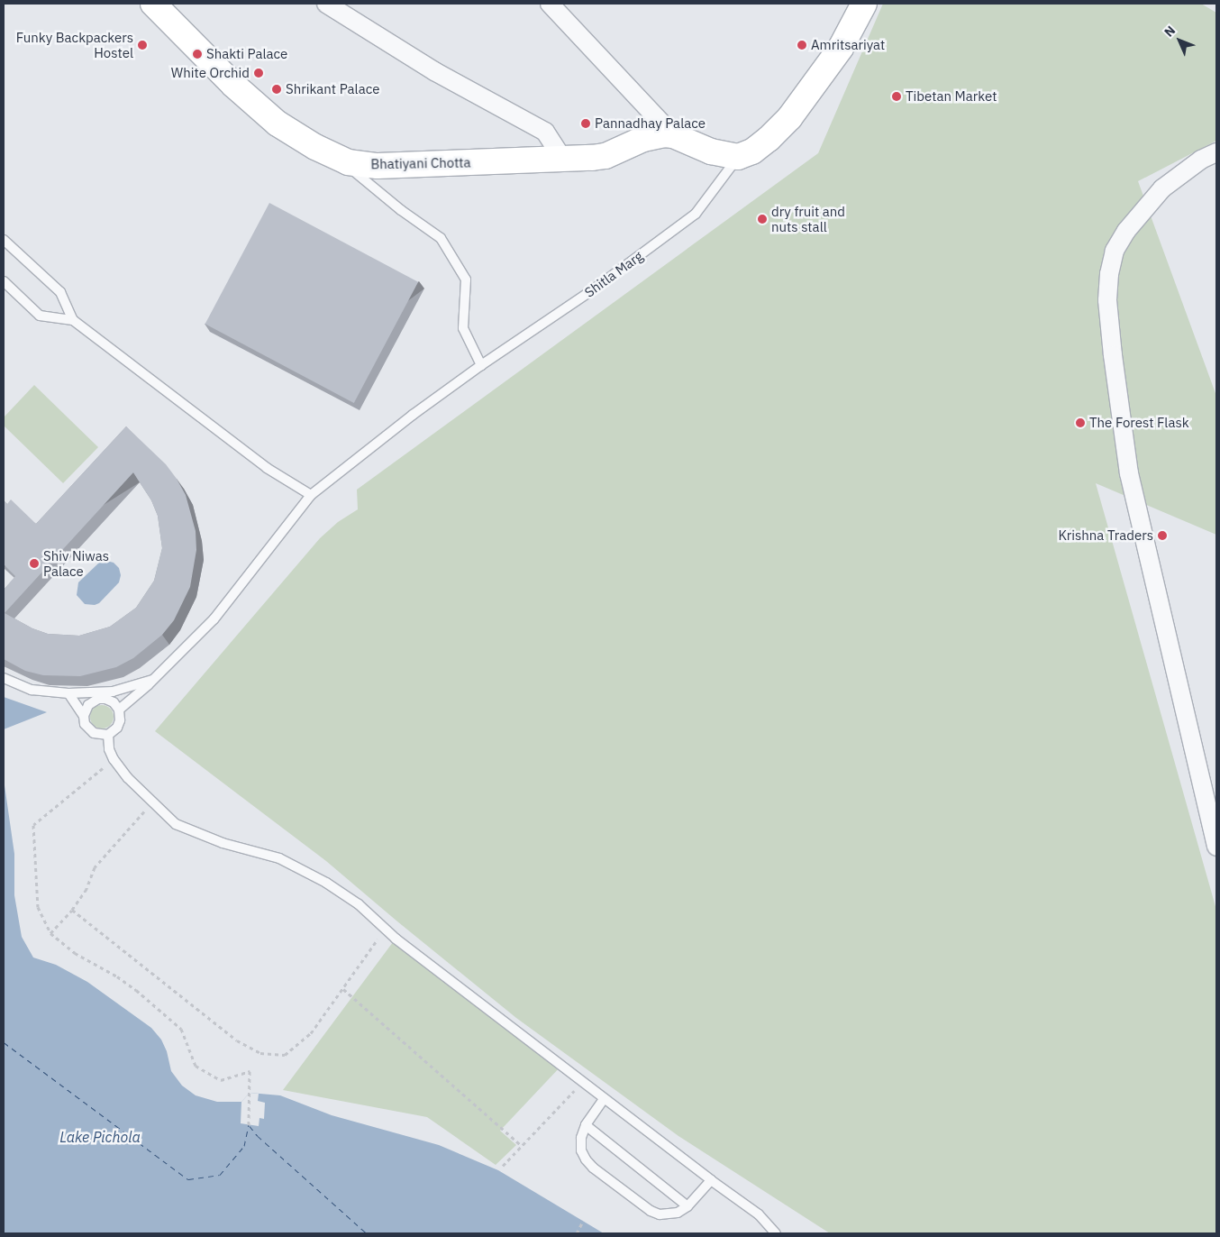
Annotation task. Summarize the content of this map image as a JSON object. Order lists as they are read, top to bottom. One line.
{"streets":{"main road":["Bhatiyani Chotta","Shitla Marg"]},"crossings":[["Bhatiyani Chotta","Shitla Marg"]],"water":["Lake Pichola"],"places":["Funky Backpackers Hostel","Amritsariyat","Shakti Palace","White Orchid","Shrikant Palace","Tibetan Market","Pannadhay Palace","dry fruit and nuts stall","The Forest Flask","Krishna Traders","Shiv Niwas Palace"],"north":"top left"}
